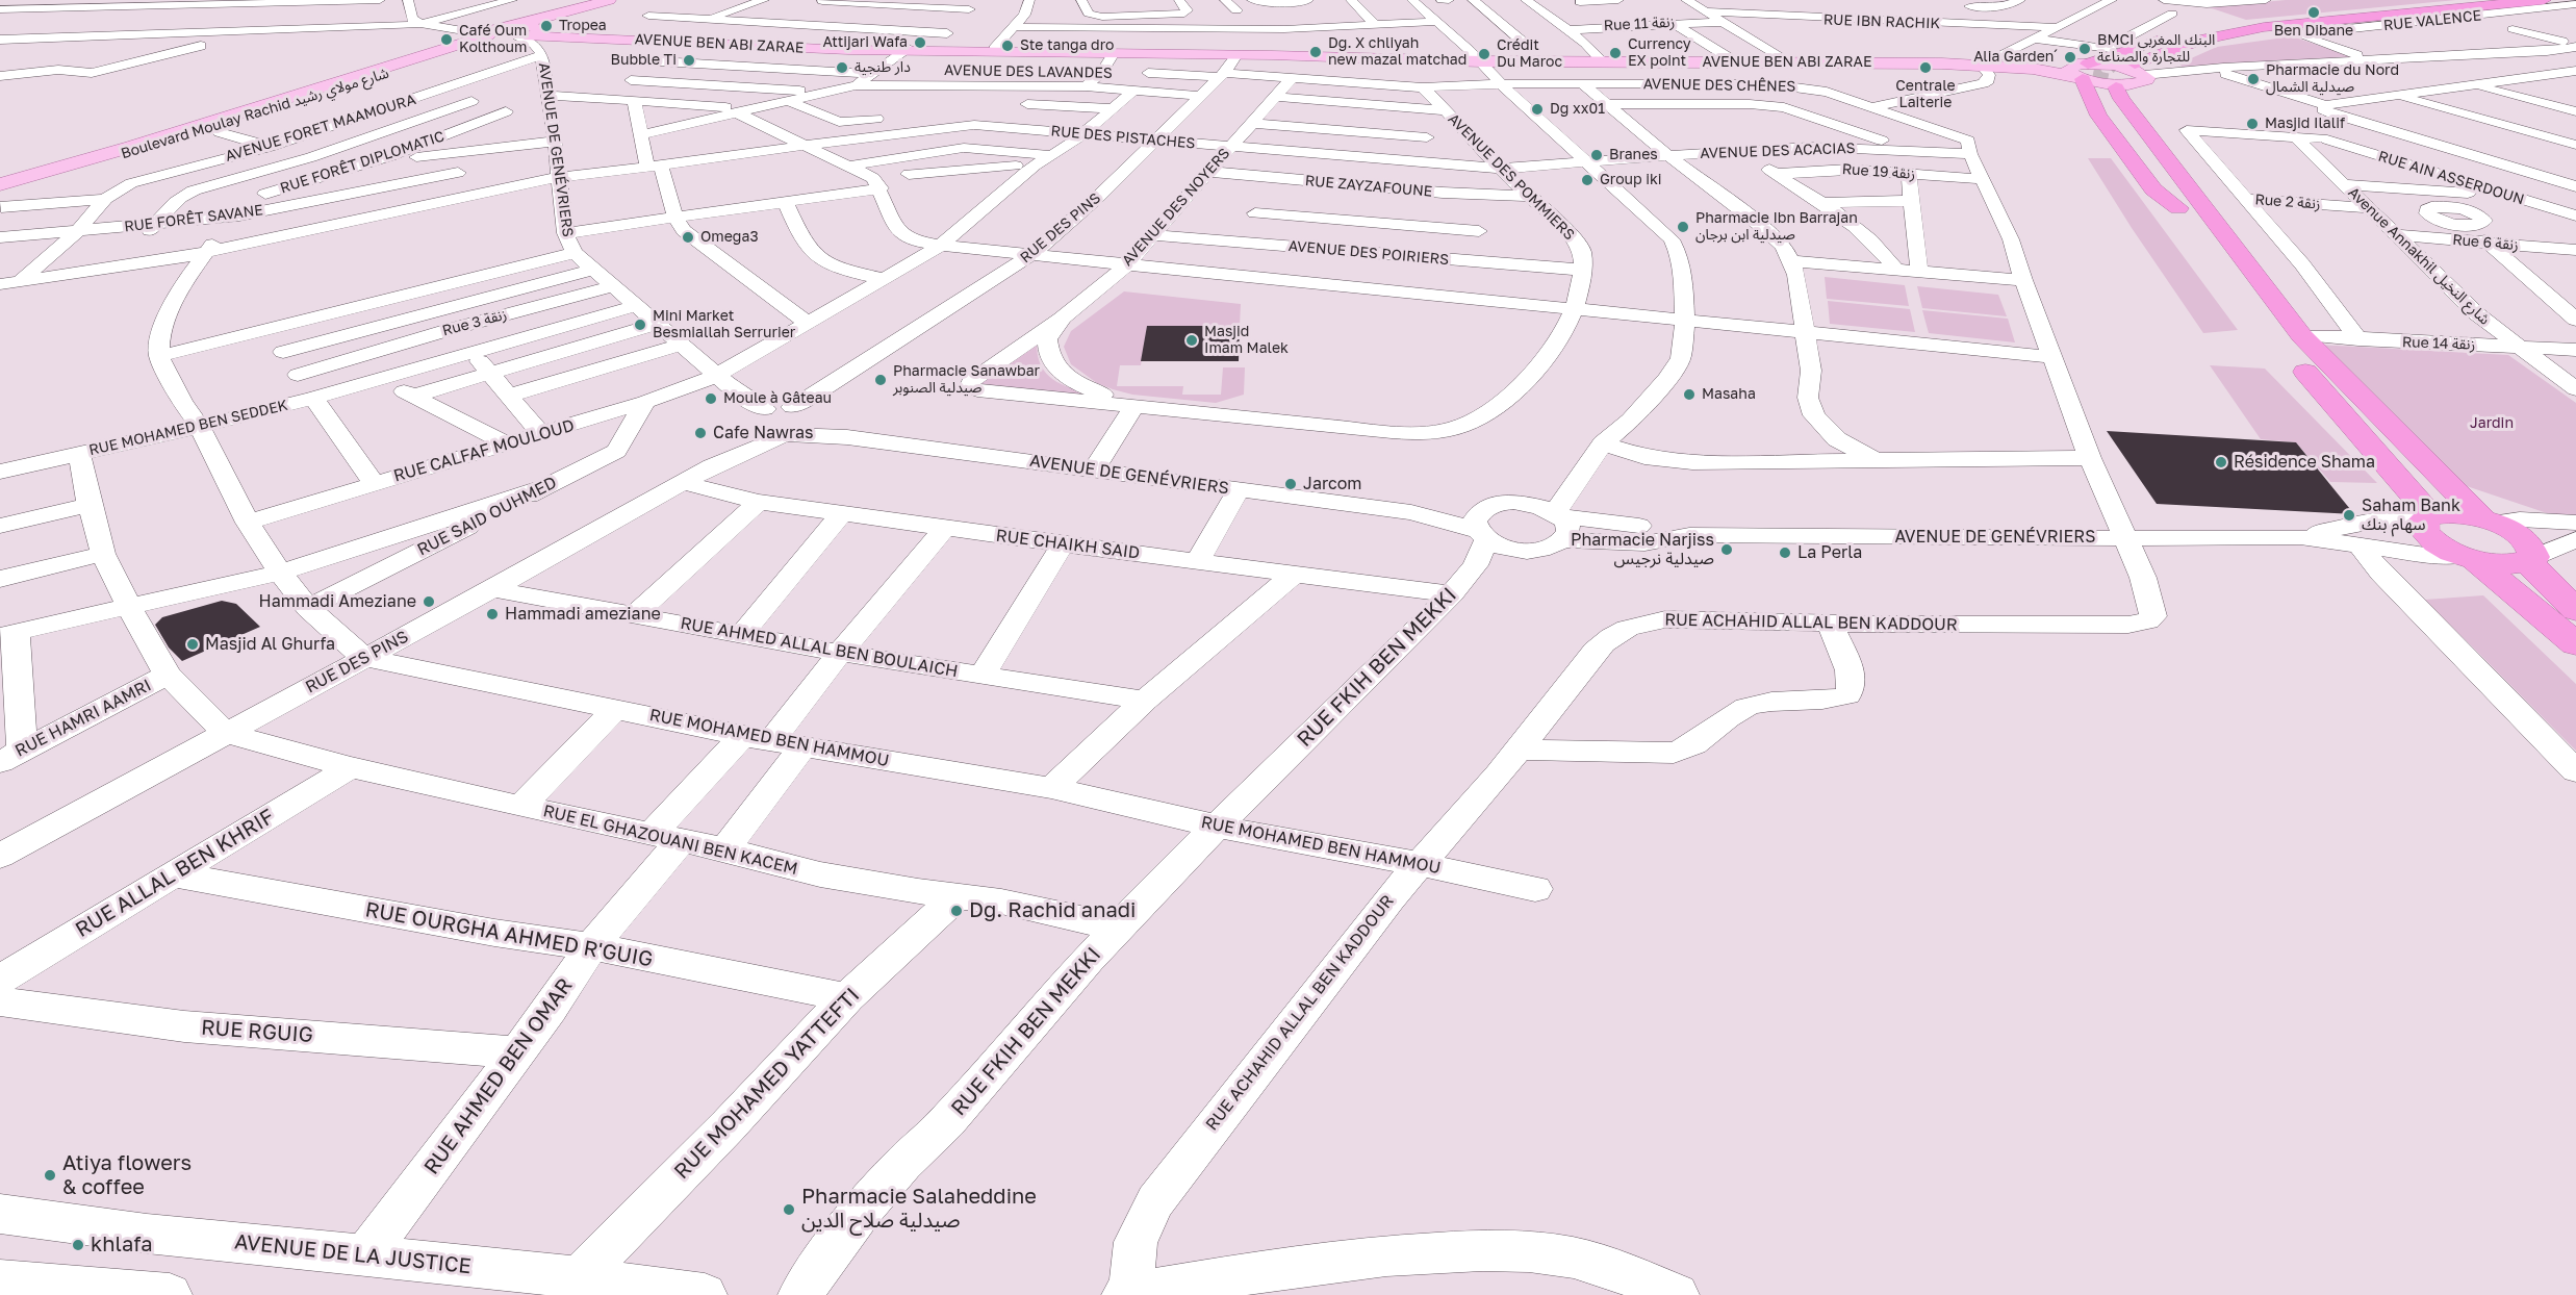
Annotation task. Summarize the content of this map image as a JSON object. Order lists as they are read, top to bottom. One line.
{"streets":{"main road":["AVENUE BEN ABI ZARAE","Boulevard Moulay Rachid شارع مولاي رشيد"],"street":["RUE VALENCE","Rue 11 زنقة","AVENUE DES LAVANDES","AVENUE DES CHÊNES","AVENUE FORET MAAMOURA","RUE DES PISTACHES","AVENUE DE GENÉVRIERS","AVENUE DES ACACIAS","RUE FORÊT DIPLOMATIC","Rue 19 زنقة","AVENUE DES POMMIERS","RUE AIN ASSERDOUN","RUE ZAYZAFOUNE","Rue 2 زنقة","AVENUE DES NOYERS","RUE FORÊT SAVANE","RUE DES PINS","Rue 6 زنقة","AVENUE DES POIRIERS","Avenue Annakhil شارع النخيل","Rue 3 زنقة","Rue 14 زنقة","RUE MOHAMED BEN SEDDEK","RUE CALFAF MOULOUD","RUE SAID OUHMED","RUE CHAIKH SAID","RUE ACHAHID ALLAL BEN KADDOUR","RUE AHMED ALLAL BEN BOULAICH","RUE FKIH BEN MEKKI","RUE HAMRI AAMRI","RUE MOHAMED BEN HAMMOU","RUE EL GHAZOUANI BEN KACEM","RUE ALLAL BEN KHRIF","RUE OURGHA AHMED R'GUIG","RUE RGUIG","RUE AHMED BEN OMAR","RUE MOHAMED YATTEFTI","AVENUE DE LA JUSTICE"]},"crossings":[["AVENUE BEN ABI ZARAE","Boulevard Moulay Rachid شارع مولاي رشيد"],["AVENUE BEN ABI ZARAE","AVENUE FORET MAAMOURA"],["AVENUE BEN ABI ZARAE","AVENUE DE GENÉVRIERS"],["AVENUE BEN ABI ZARAE","RUE DES PINS"],["AVENUE DES LAVANDES","RUE DES PINS"],["AVENUE DES LAVANDES","RUE CALFAF MOULOUD"],["AVENUE DES CHÊNES","AVENUE DES ACACIAS"],["AVENUE DES CHÊNES","AVENUE DES POMMIERS"],["AVENUE DES CHÊNES","AVENUE DES NOYERS"],["AVENUE DES CHÊNES","RUE DES PINS"],["Boulevard Moulay Rachid شارع مولاي رشيد","AVENUE FORET MAAMOURA"],["Boulevard Moulay Rachid شارع مولاي رشيد","AVENUE DE GENÉVRIERS"],["AVENUE FORET MAAMOURA","RUE DES PISTACHES"],["AVENUE FORET MAAMOURA","AVENUE DE GENÉVRIERS"],["AVENUE FORET MAAMOURA","RUE FORÊT SAVANE"],["RUE DES PISTACHES","AVENUE DE GENÉVRIERS"],["RUE DES PISTACHES","AVENUE DES ACACIAS"],["RUE DES PISTACHES","RUE FORÊT DIPLOMATIC"],["RUE DES PISTACHES","AVENUE DES POMMIERS"],["RUE DES PISTACHES","AVENUE DES NOYERS"],["RUE DES PISTACHES","RUE DES PINS"],["RUE DES PISTACHES","RUE CALFAF MOULOUD"],["AVENUE DE GENÉVRIERS","RUE DES PINS"],["AVENUE DE GENÉVRIERS","Rue 3 زنقة"],["AVENUE DE GENÉVRIERS","RUE MOHAMED BEN SEDDEK"],["AVENUE DE GENÉVRIERS","RUE CALFAF MOULOUD"],["AVENUE DE GENÉVRIERS","RUE ACHAHID ALLAL BEN KADDOUR"],["AVENUE DE GENÉVRIERS","RUE FKIH BEN MEKKI"],["RUE FORÊT DIPLOMATIC","RUE FORÊT SAVANE"],["AVENUE DES POMMIERS","RUE ZAYZAFOUNE"],["AVENUE DES POMMIERS","AVENUE DES NOYERS"],["AVENUE DES POMMIERS","AVENUE DES POIRIERS"],["RUE ZAYZAFOUNE","AVENUE DES NOYERS"],["Rue 2 زنقة","Avenue Annakhil شارع النخيل"],["AVENUE DES NOYERS","AVENUE DES POIRIERS"],["RUE DES PINS","RUE CHAIKH SAID"],["RUE DES PINS","RUE AHMED ALLAL BEN BOULAICH"],["RUE DES PINS","RUE MOHAMED BEN HAMMOU"],["RUE DES PINS","RUE EL GHAZOUANI BEN KACEM"],["Rue 6 زنقة","Avenue Annakhil شارع النخيل"],["Avenue Annakhil شارع النخيل","Rue 14 زنقة"],["RUE CALFAF MOULOUD","RUE SAID OUHMED"],["RUE CHAIKH SAID","RUE FKIH BEN MEKKI"],["RUE CHAIKH SAID","RUE AHMED BEN OMAR"],["RUE ACHAHID ALLAL BEN KADDOUR","RUE MOHAMED BEN HAMMOU"],["RUE AHMED ALLAL BEN BOULAICH","RUE AHMED BEN OMAR"],["RUE FKIH BEN MEKKI","RUE MOHAMED BEN HAMMOU"],["RUE FKIH BEN MEKKI","RUE EL GHAZOUANI BEN KACEM"],["RUE MOHAMED BEN HAMMOU","RUE AHMED BEN OMAR"],["RUE EL GHAZOUANI BEN KACEM","RUE ALLAL BEN KHRIF"],["RUE EL GHAZOUANI BEN KACEM","RUE AHMED BEN OMAR"],["RUE EL GHAZOUANI BEN KACEM","RUE MOHAMED YATTEFTI"],["RUE ALLAL BEN KHRIF","RUE OURGHA AHMED R'GUIG"],["RUE OURGHA AHMED R'GUIG","RUE AHMED BEN OMAR"],["RUE OURGHA AHMED R'GUIG","RUE MOHAMED YATTEFTI"],["RUE RGUIG","RUE AHMED BEN OMAR"],["RUE AHMED BEN OMAR","AVENUE DE LA JUSTICE"],["RUE MOHAMED YATTEFTI","AVENUE DE LA JUSTICE"]],"parks":["Jardin"],"places":["Ben Dibane","Tropea","Café Oum Kolthoum","Attijari Wafa","Ste tanga dro","BMCI البنك المغربي للتجارة والصناعة","Dg. X chliyah new mazal matchad","Currency EX point","Crédit Du Maroc","Alia Garden´","Bubble Ti","دار طنجية","Centrale Laiterie","Pharmacie du Nord صيدلية الشمال","Dg xx01","Masjid Ilalif","Branes","Group iki","Pharmacie Ibn Barrajan صيدلية ابن برجان","Omega3","Mini Market Besmiallah Serrurier","Masjid Imam Malek","Pharmacie Sanawbar صيدلية الصنوبر","Masaha","Moule à Gâteau","Cafe Nawras","Résidence Shama","Jarcom","Saham Bank سهام بنك","Pharmacie Narjiss صيدلية نرجيس","La Perla","Hammadi Ameziane","Hammadi ameziane","Masjid Al Ghurfa","Dg. Rachid anadi","Atiya flowers & coffee","Pharmacie Salaheddine صيدلية صلاح الدين","khlafa"]}
